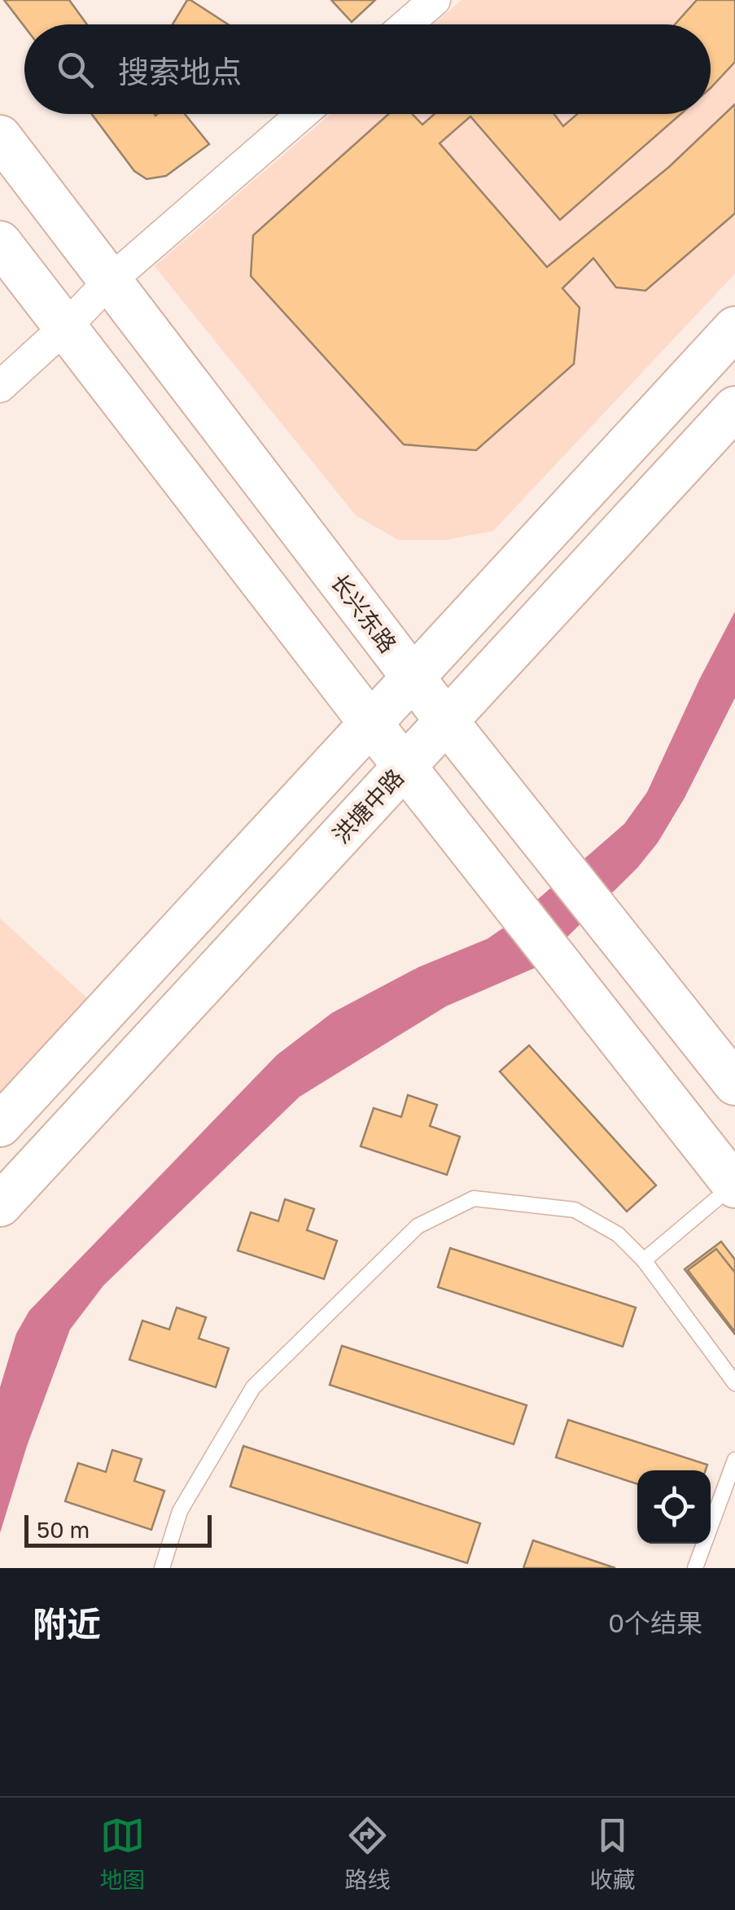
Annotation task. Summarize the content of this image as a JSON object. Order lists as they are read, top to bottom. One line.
{"streets":{"main road":["长兴东路","洪塘中路"]},"crossings":[["长兴东路","洪塘中路"]],"scale_bar":"50 m","page":{"search":"搜索地点","scale":"50 m","heading":["附近","0个结果"],"nav":["地图","路线","收藏"]}}
